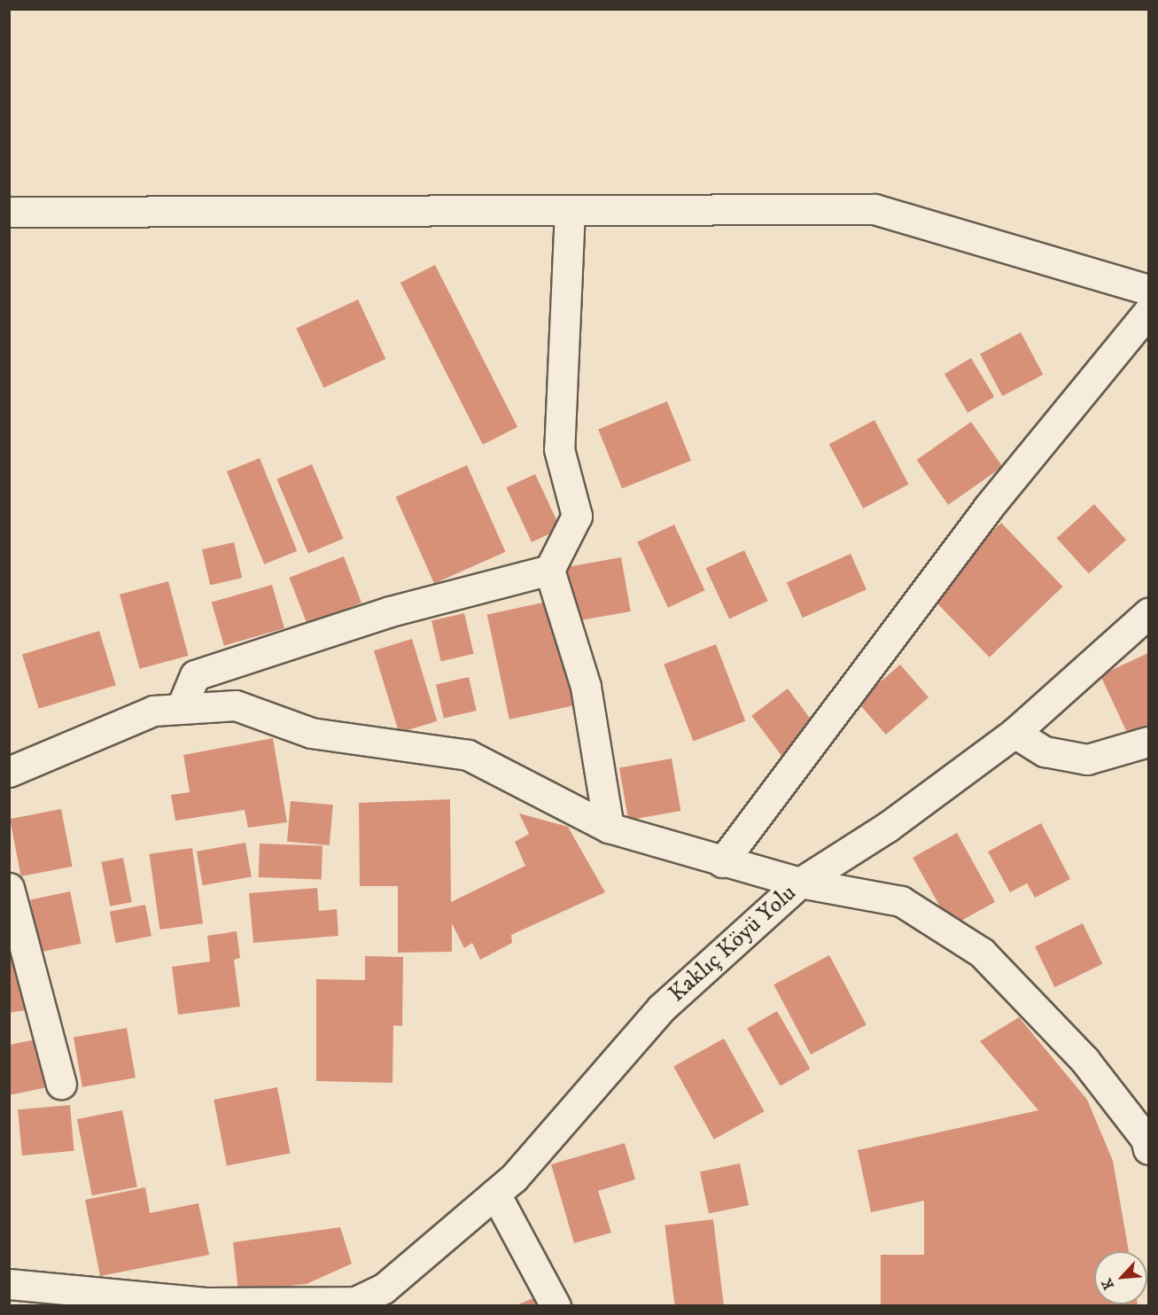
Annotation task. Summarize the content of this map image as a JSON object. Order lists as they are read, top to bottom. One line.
{"streets":{"street":["Kaklıç Köyü Yolu"]},"north":"bottom left"}
